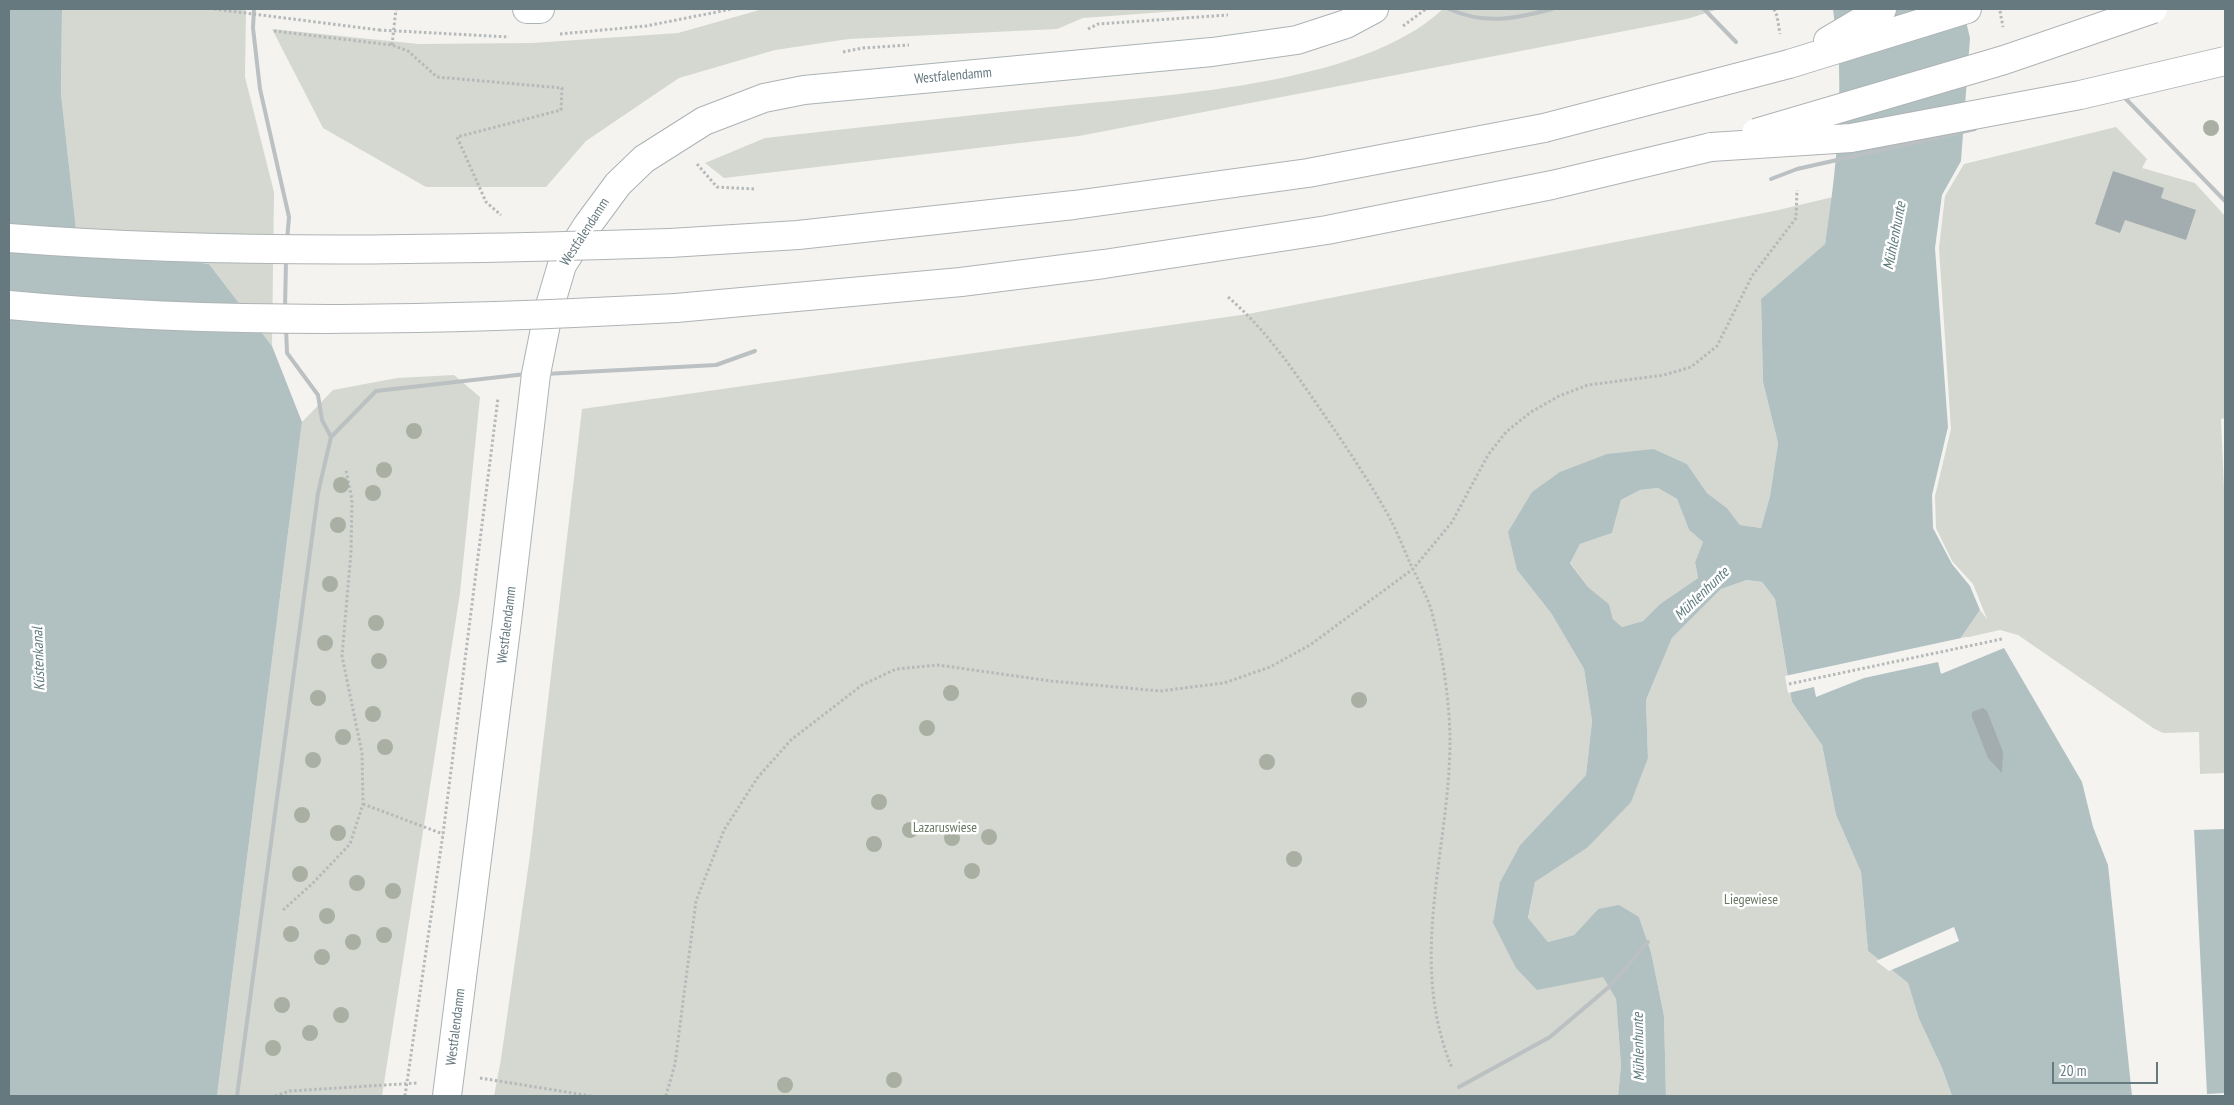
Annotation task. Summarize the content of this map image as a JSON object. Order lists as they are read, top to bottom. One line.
{"streets":{"main road":["Westfalendamm"]},"water":["Mühlenhunte","Küstenkanal"],"parks":["Lazaruswiese","Liegewiese"],"scale_bar":"20 m"}
